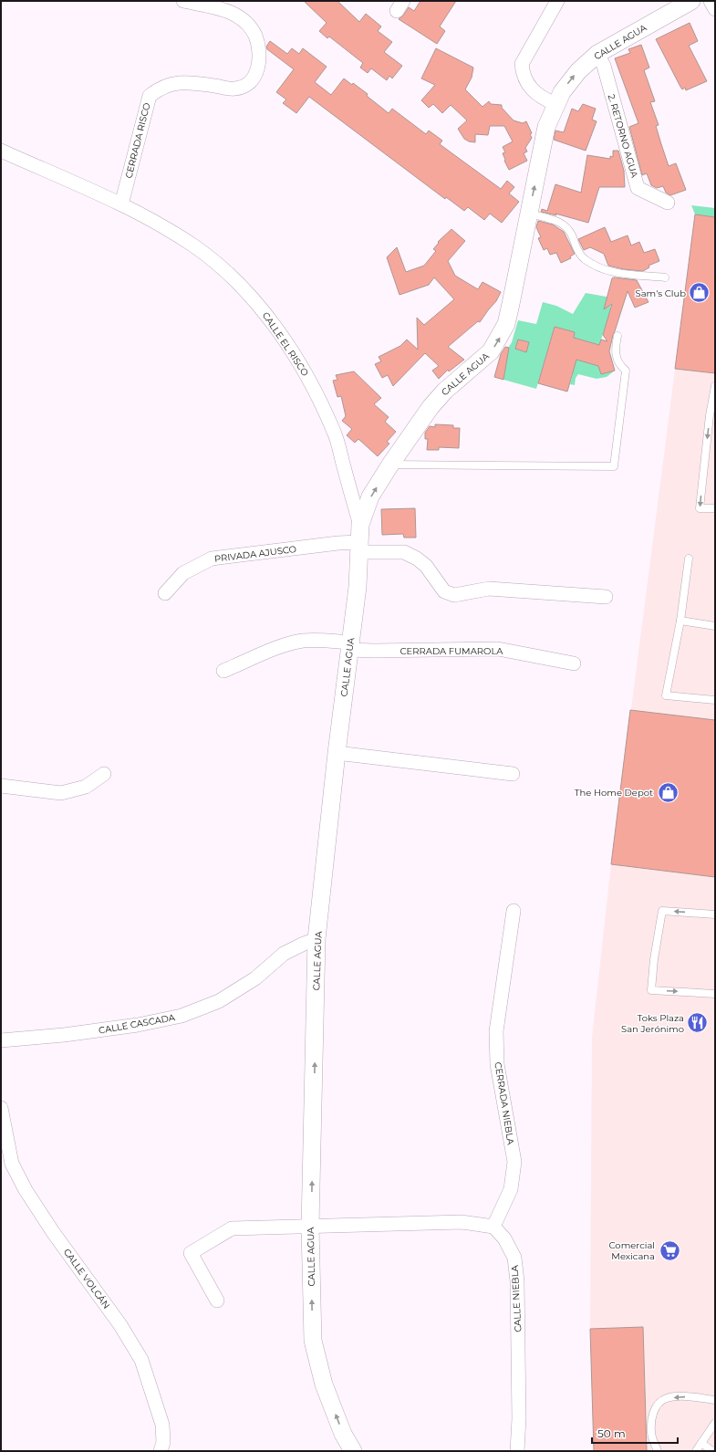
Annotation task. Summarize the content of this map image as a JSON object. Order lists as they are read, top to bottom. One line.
{"streets":{"street":["CALLE AGUA","2. RETORNO AGUA","CERRADA RISCO","CALLE EL RISCO","PRIVADA AJUSCO","CERRADA FUMAROLA","CALLE CASCADA","CERRADA NIEBLA","CALLE VOLCÁN","CALLE NIEBLA"]},"crossings":[["CALLE AGUA","2. RETORNO AGUA"],["CALLE AGUA","CALLE EL RISCO"],["CALLE AGUA","PRIVADA AJUSCO"],["CALLE AGUA","CERRADA FUMAROLA"],["CALLE AGUA","CALLE CASCADA"],["CERRADA RISCO","CALLE EL RISCO"],["CERRADA NIEBLA","CALLE NIEBLA"]],"one_way":["CALLE AGUA"],"places":{"shop":["Sam's Club","The Home Depot"],"restaurant":["Toks Plaza San Jerónimo"],"supermarket":["Comercial Mexicana"]},"scale_bar":"50 m"}
